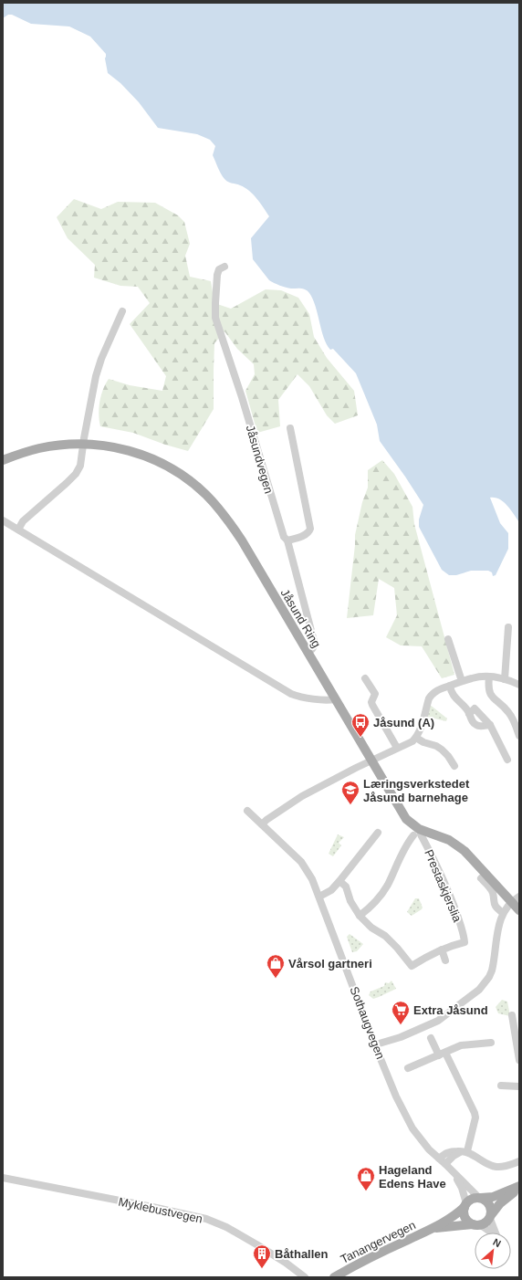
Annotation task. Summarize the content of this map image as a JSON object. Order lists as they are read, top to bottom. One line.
{"streets":{"main road":["Jåsund Ring","Tanangervegen"],"street":["Jåsundvegen","Prestaskjerslia","Sothaugvegen","Myklebustvegen"]},"crossings":[["Jåsundvegen","Jåsund Ring"],["Jåsund Ring","Prestaskjerslia"],["Sothaugvegen","Tanangervegen"]],"places":{"bus stop":["Jåsund (A)"],"school or university":["Læringsverkstedet Jåsund barnehage"],"shop":["Vårsol gartneri","Hageland Edens Have"],"supermarket":["Extra Jåsund"],"building":["Båthallen"]},"north":"top right"}
